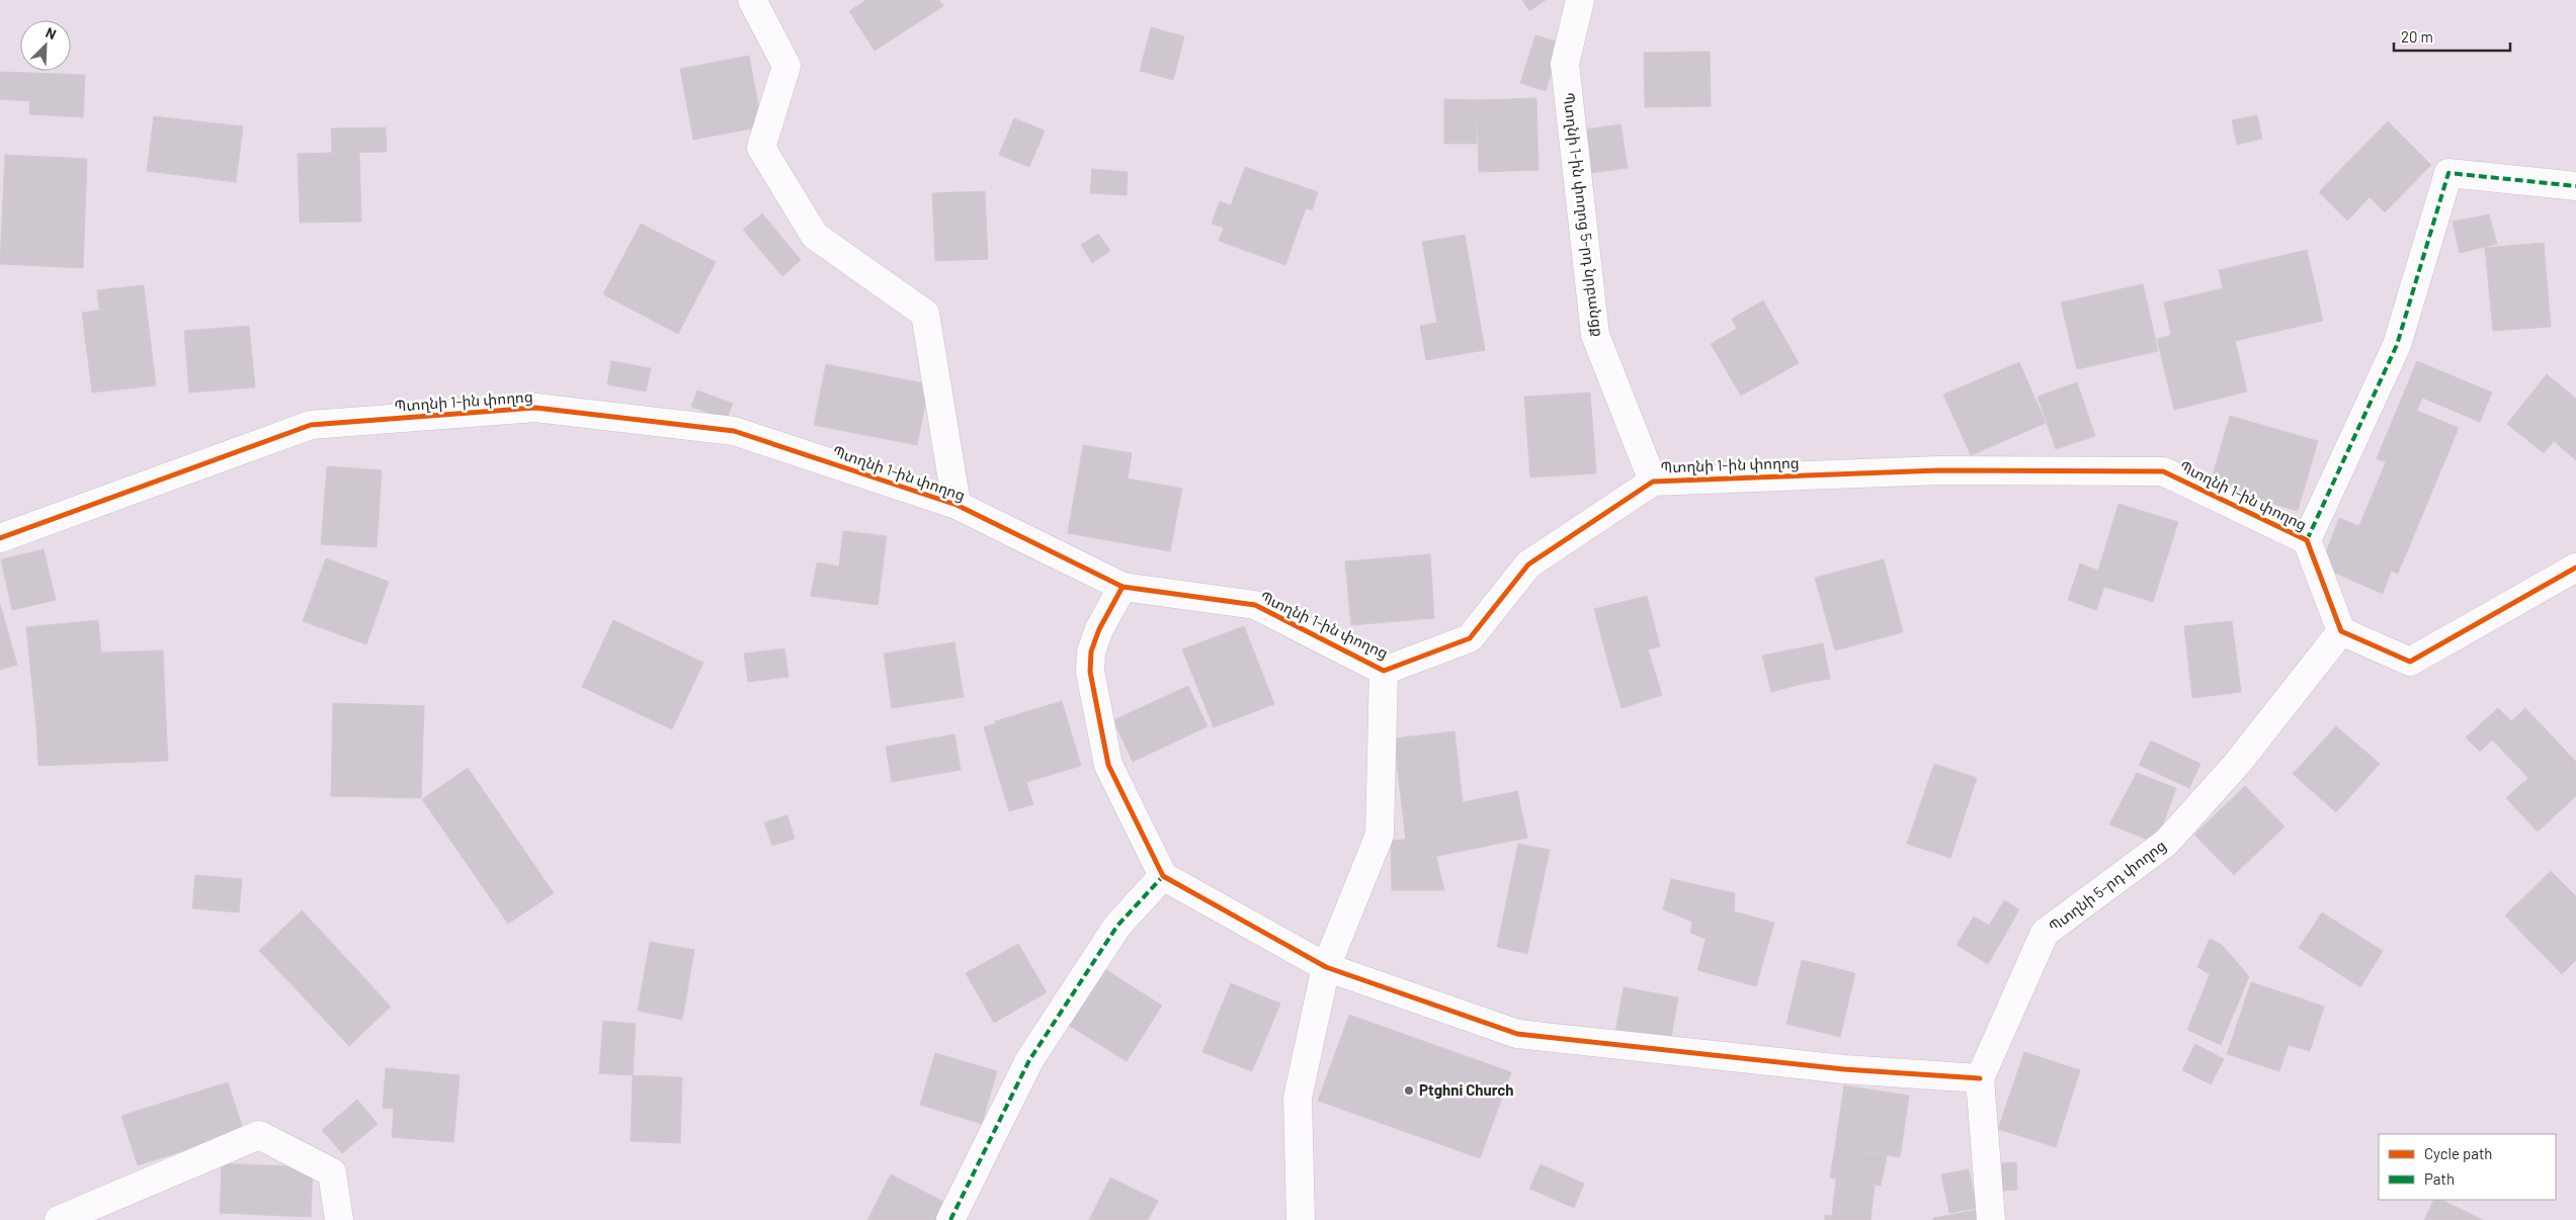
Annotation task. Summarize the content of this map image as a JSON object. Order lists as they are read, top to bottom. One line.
{"streets":{"street":["Պտղնի 1-ին փողոց 5-րդ նրբանցք","Պտղնի 1-ին փողոց","Պտղնի 5-րդ փողոց"]},"crossings":[["Պտղնի 1-ին փողոց 5-րդ նրբանցք","Պտղնի 1-ին փողոց"],["Պտղնի 1-ին փողոց","Պտղնի 5-րդ փողոց"]],"places":["Ptghni Church"],"legend":["Cycle path","Path"],"scale_bar":"20 m","north":"top right"}
